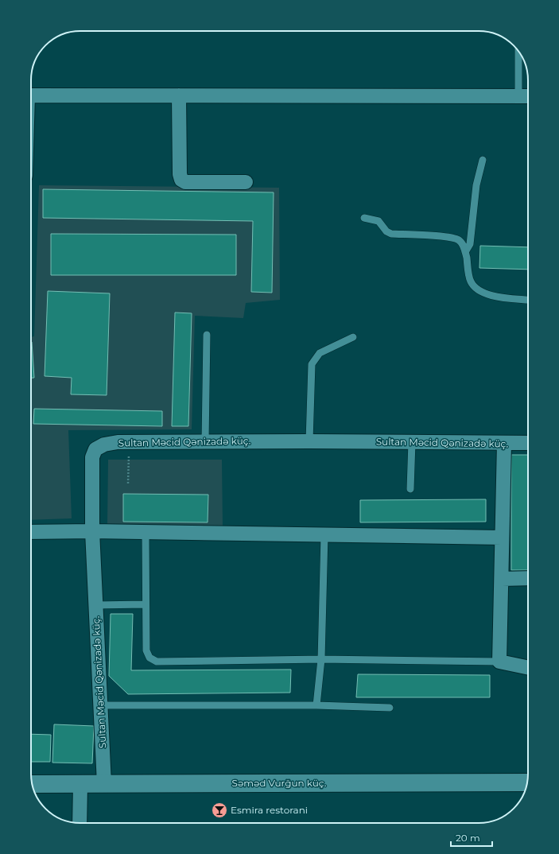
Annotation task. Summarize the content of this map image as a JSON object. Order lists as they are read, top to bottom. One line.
{"streets":{"main road":["Səməd Vurğun küç."],"street":["Sultan Məcid Qənizadə küç."]},"crossings":[["Sultan Məcid Qənizadə küç.","Səməd Vurğun küç."]],"places":{"bar":["Esmira restorani"]},"scale_bar":"20 m"}
